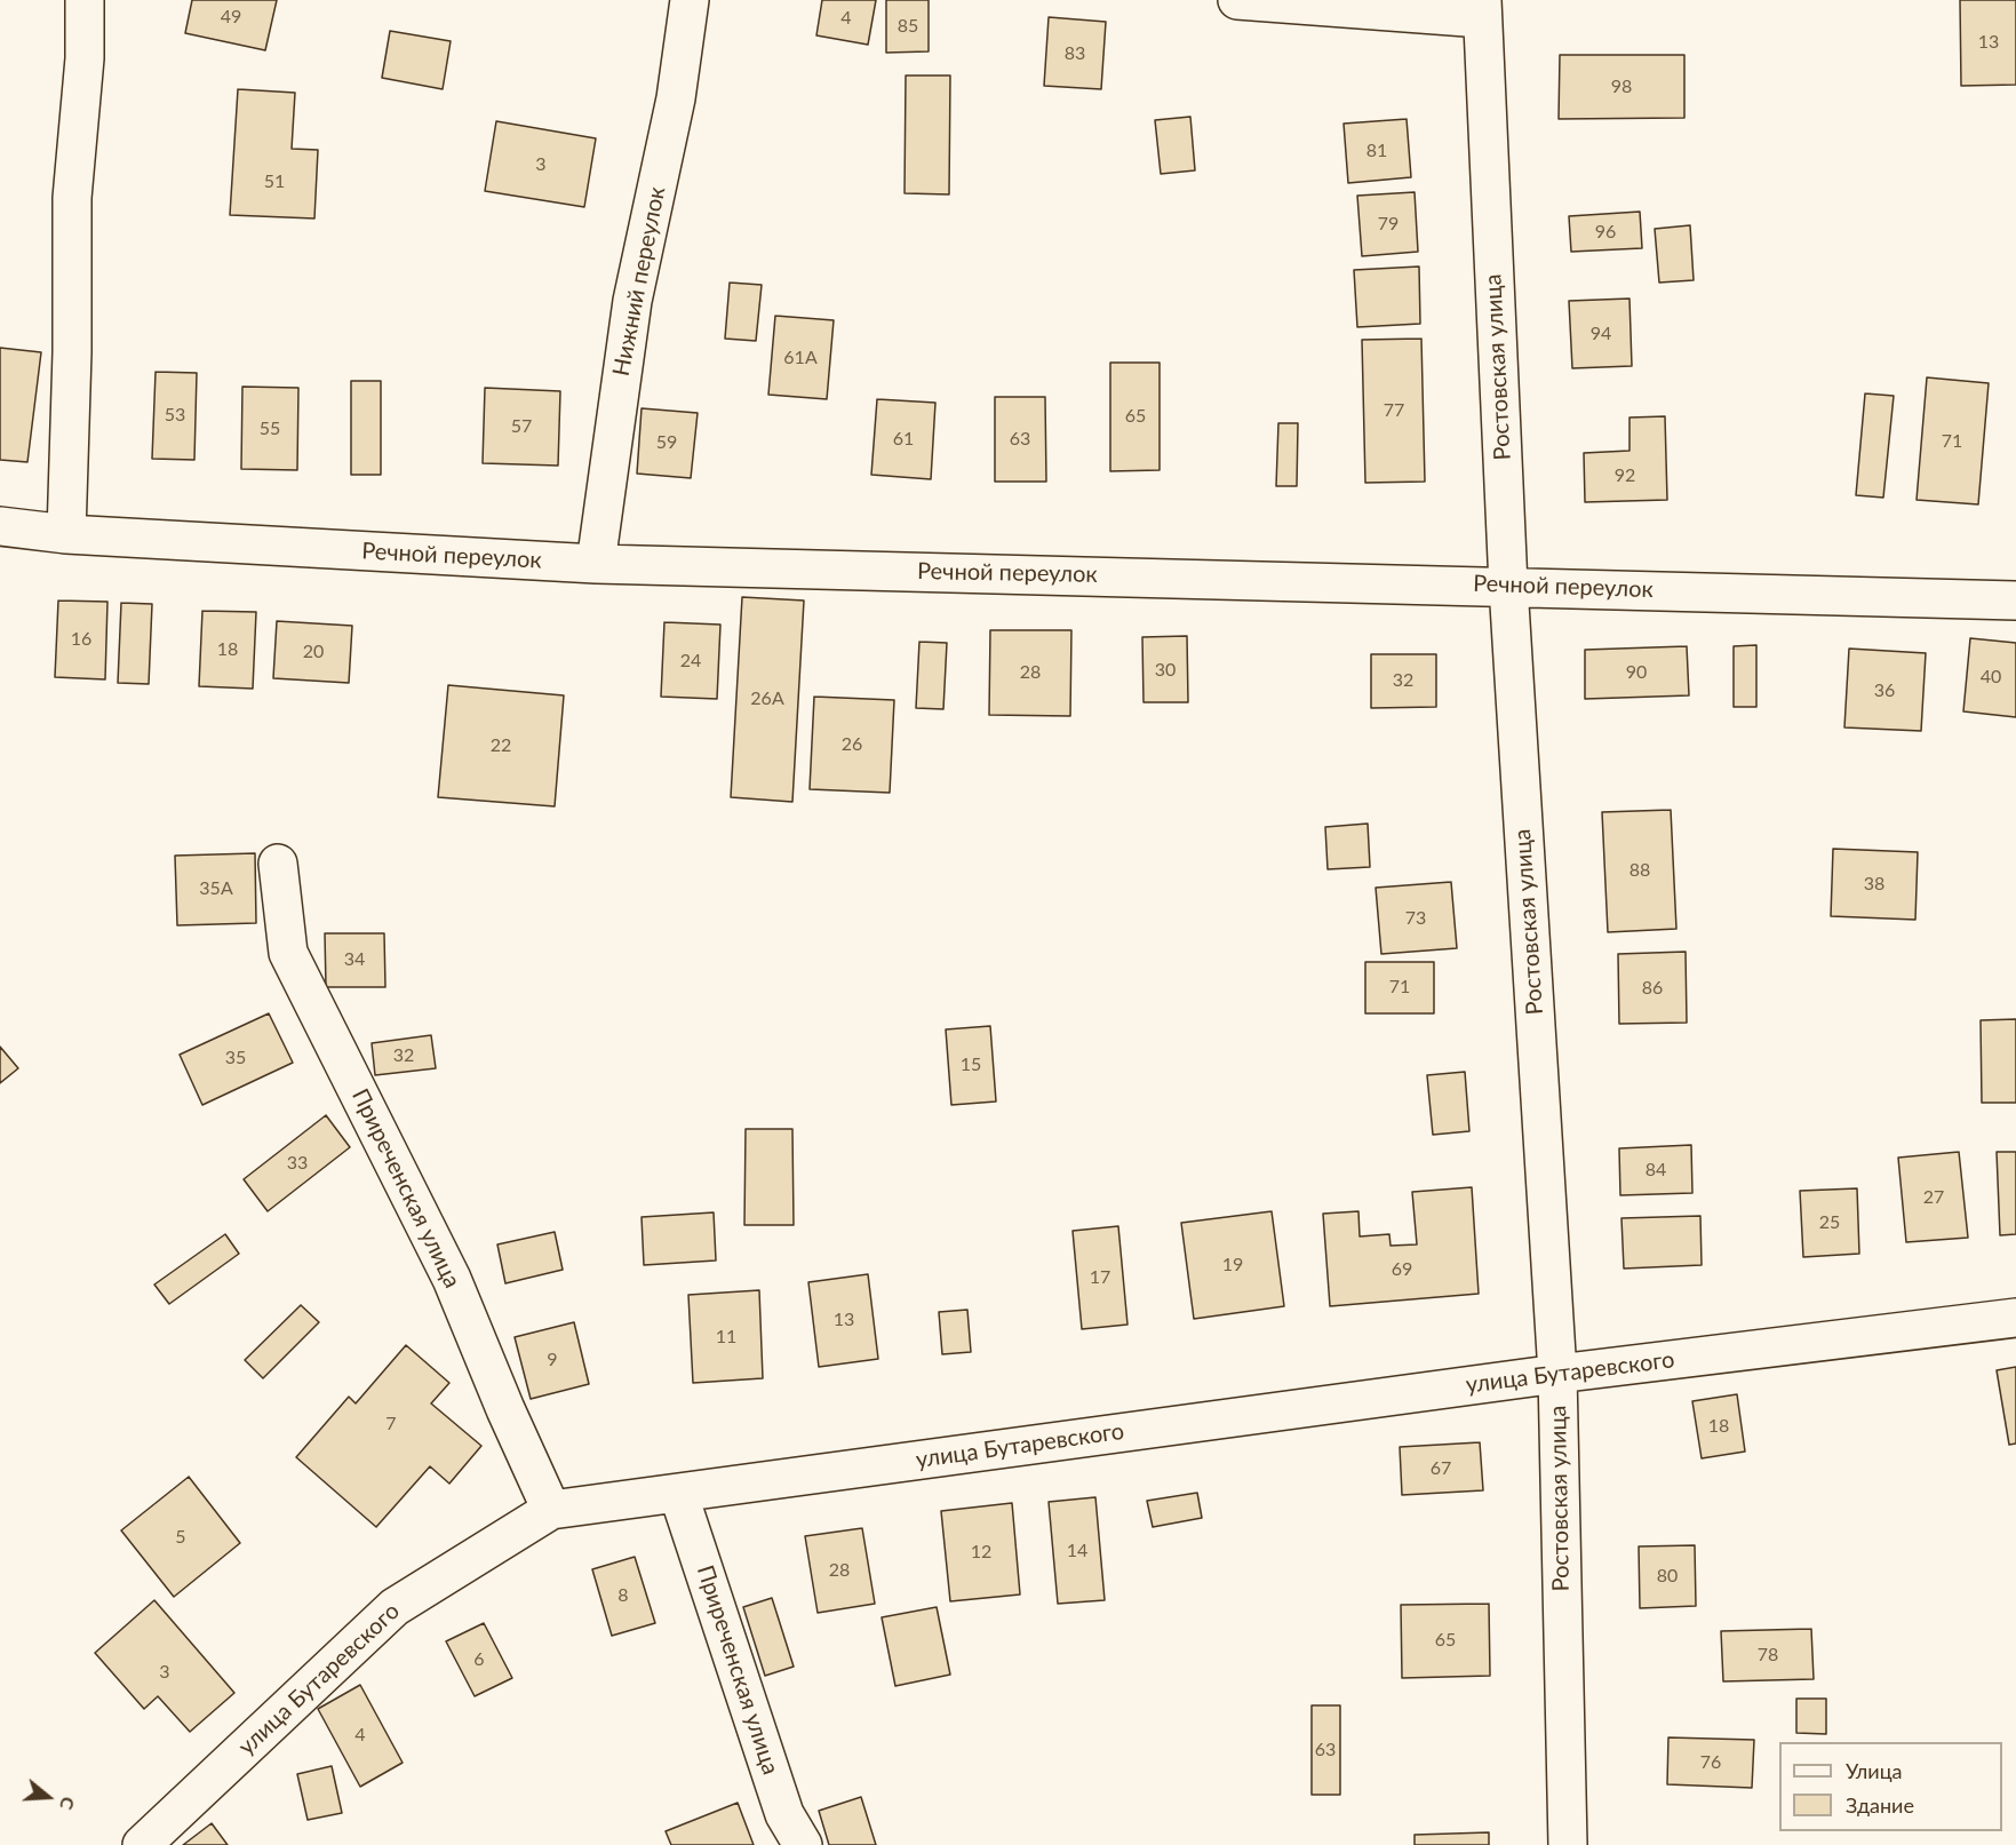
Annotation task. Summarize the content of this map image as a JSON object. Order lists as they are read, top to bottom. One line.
{"streets":{"street":["Нижний переулок","Ростовская улица","Речной переулок","Приреченская улица","улица Бутаревского"]},"crossings":[["Нижний переулок","Речной переулок"],["Ростовская улица","Речной переулок"],["Ростовская улица","улица Бутаревского"],["Приреченская улица","улица Бутаревского"]],"house_numbers":["49","4","85","13","83","98","81","3","51","79","96","94","61А","77","53","65","57","55","61","63","71","59","92","16","18","20","24","30","28","90","40","32","36","26А","26","22","88","38","35А","73","34","71","86","32","35","15","33","84","27","25","19","69","17","13","11","9","7","18","67","5","14","12","28","80","8","65","78","6","3","4","63","76"],"legend":["Улица","Здание"],"north":"right"}
